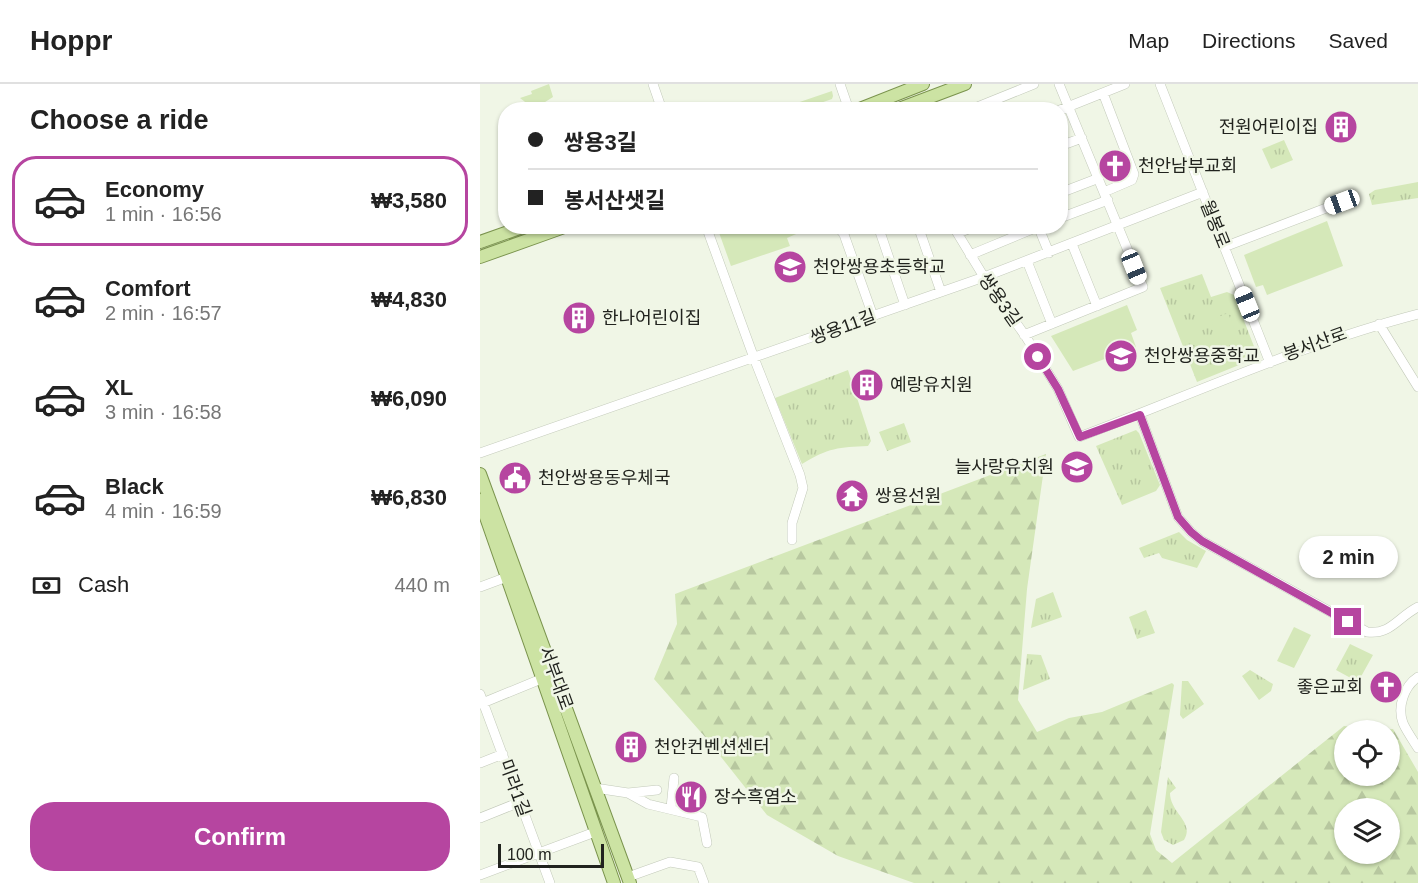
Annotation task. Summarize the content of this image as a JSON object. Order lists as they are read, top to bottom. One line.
{"streets":{"main road":["서부대로"],"street":["월봉로","쌍용3길","쌍용11길","봉서산로","미라1길"]},"crossings":[["월봉로","쌍용11길"],["월봉로","봉서산로"],["쌍용3길","쌍용11길"],["쌍용3길","봉서산로"]],"places":{"building":["전원어린이집","한나어린이집","예랑유치원","천안컨벤션센터"],"church":["천안남부교회","좋은교회"],"school or university":["천안쌍용초등학교","천안쌍용중학교","늘사랑유치원"],"public building":["천안쌍용동우체국"],"temple":["쌍용선원"],"restaurant":["장수흑염소"]},"scale_bar":"100 m","page":{"header":"Hoppr","nav":["Map","Directions","Saved"],"heading":"Choose a ride","banner":["쌍용3길","봉서산샛길"],"list":[{"name":"Economy","note":"1 min · 16:56","value":"₩3,580"},{"name":"Comfort","note":"2 min · 16:57","value":"₩4,830"},{"name":"XL","note":"3 min · 16:58","value":"₩6,090"},{"name":"Black","note":"4 min · 16:59","value":"₩6,830"}],"bubble":"2 min","pay":["Cash","440 m"],"buttons":"Confirm","scale":"100 m"}}
